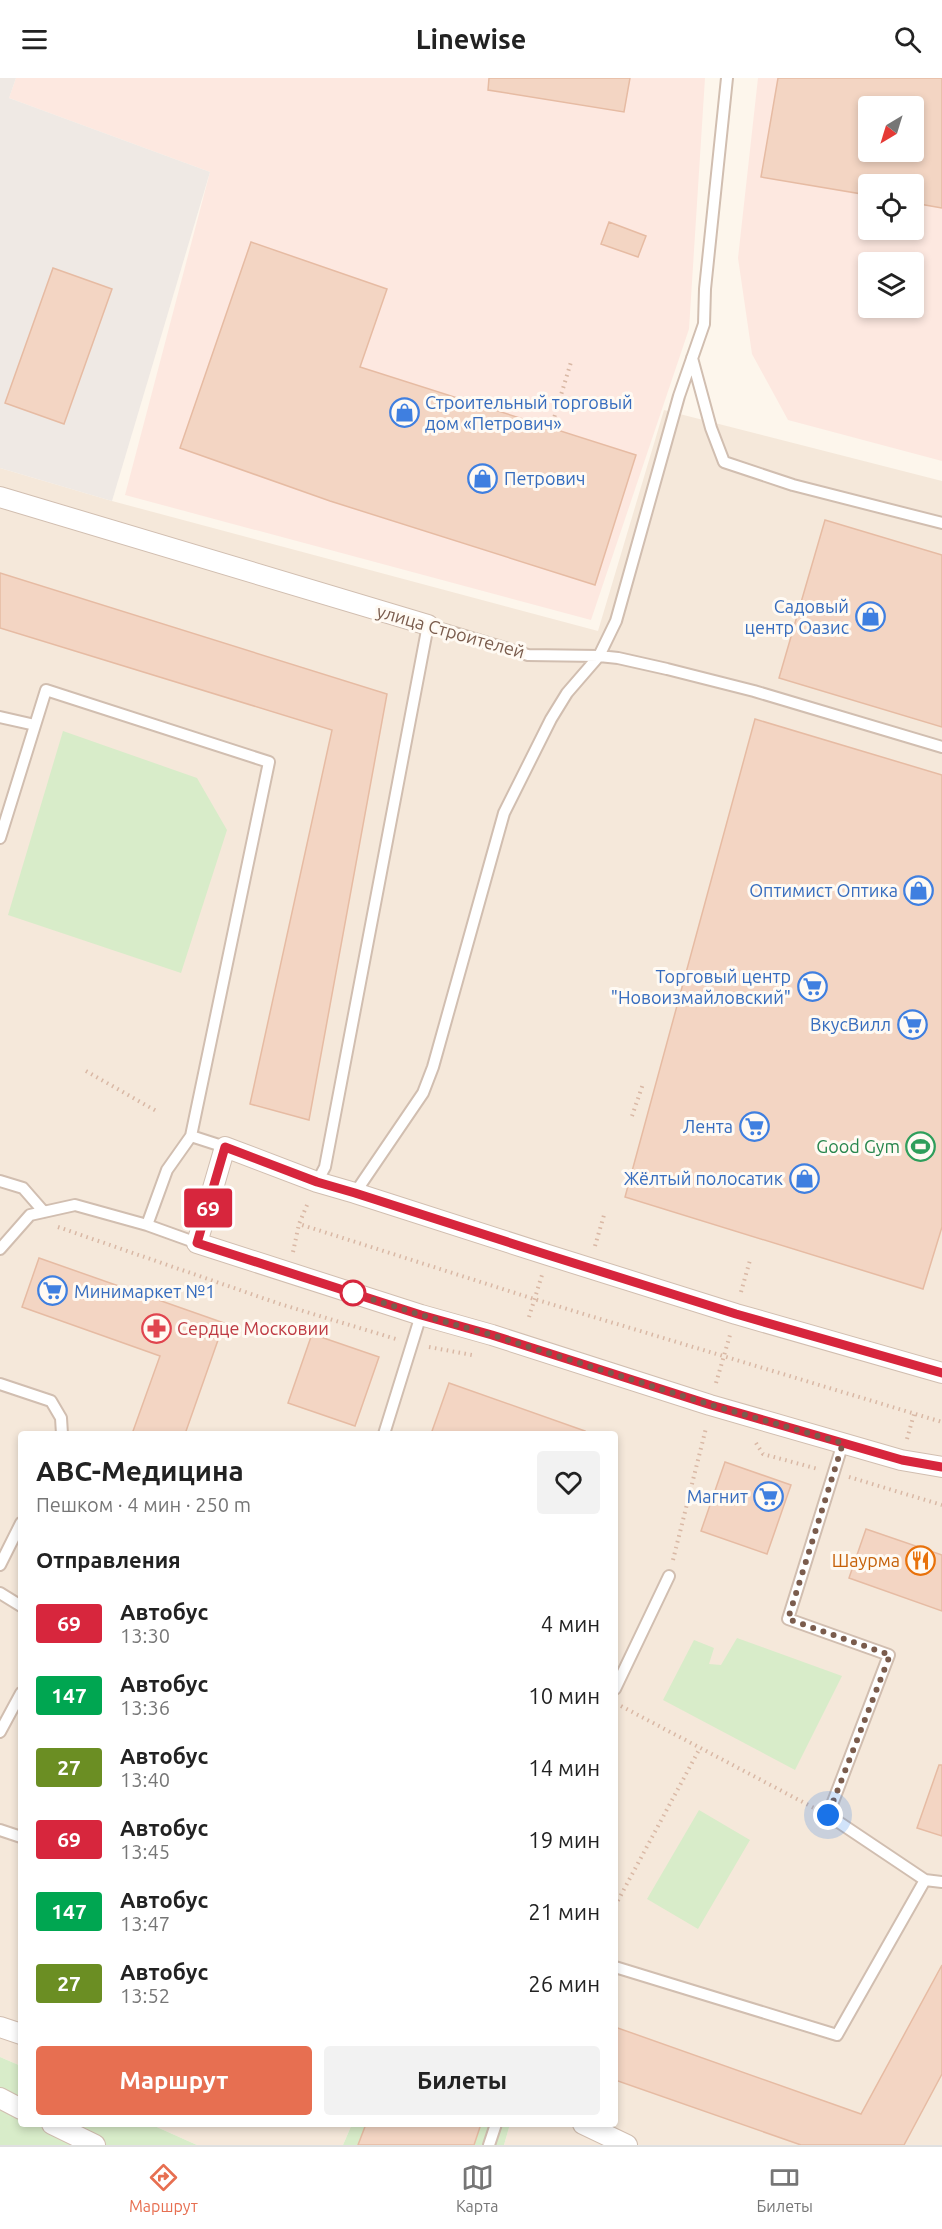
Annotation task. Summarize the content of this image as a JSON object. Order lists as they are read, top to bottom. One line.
{"streets":{"street":["улица Строителей"]},"places":{"shop":["Строительный торговый дом «Петрович»","Петрович","Садовый центр Оазис","Оптимист Оптика","Жёлтый полосатик"],"supermarket":["Торговый центр \"Новоизмайловский\"","ВкусВилл","Лента","Минимаркет №1","Магнит"],"sports":["Good Gym"],"pharmacy":["Сердце Московии"],"restaurant":["Шаурма"]},"lines":["bus line 69"],"north":"bottom left","page":{"header":"Linewise","on_map":"69","heading":[["АВС-Медицина","Пешком · 4 мин · 250 m"],"Отправления"],"list":[{"mark":"69","name":"Автобус","note":"13:30","value":"4 мин"},{"mark":"147","name":"Автобус","note":"13:36","value":"10 мин"},{"mark":"27","name":"Автобус","note":"13:40","value":"14 мин"},{"mark":"69","name":"Автобус","note":"13:45","value":"19 мин"},{"mark":"147","name":"Автобус","note":"13:47","value":"21 мин"},{"mark":"27","name":"Автобус","note":"13:52","value":"26 мин"}],"buttons":["Маршрут","Билеты"],"tabs":["Маршрут","Карта","Билеты"]}}
